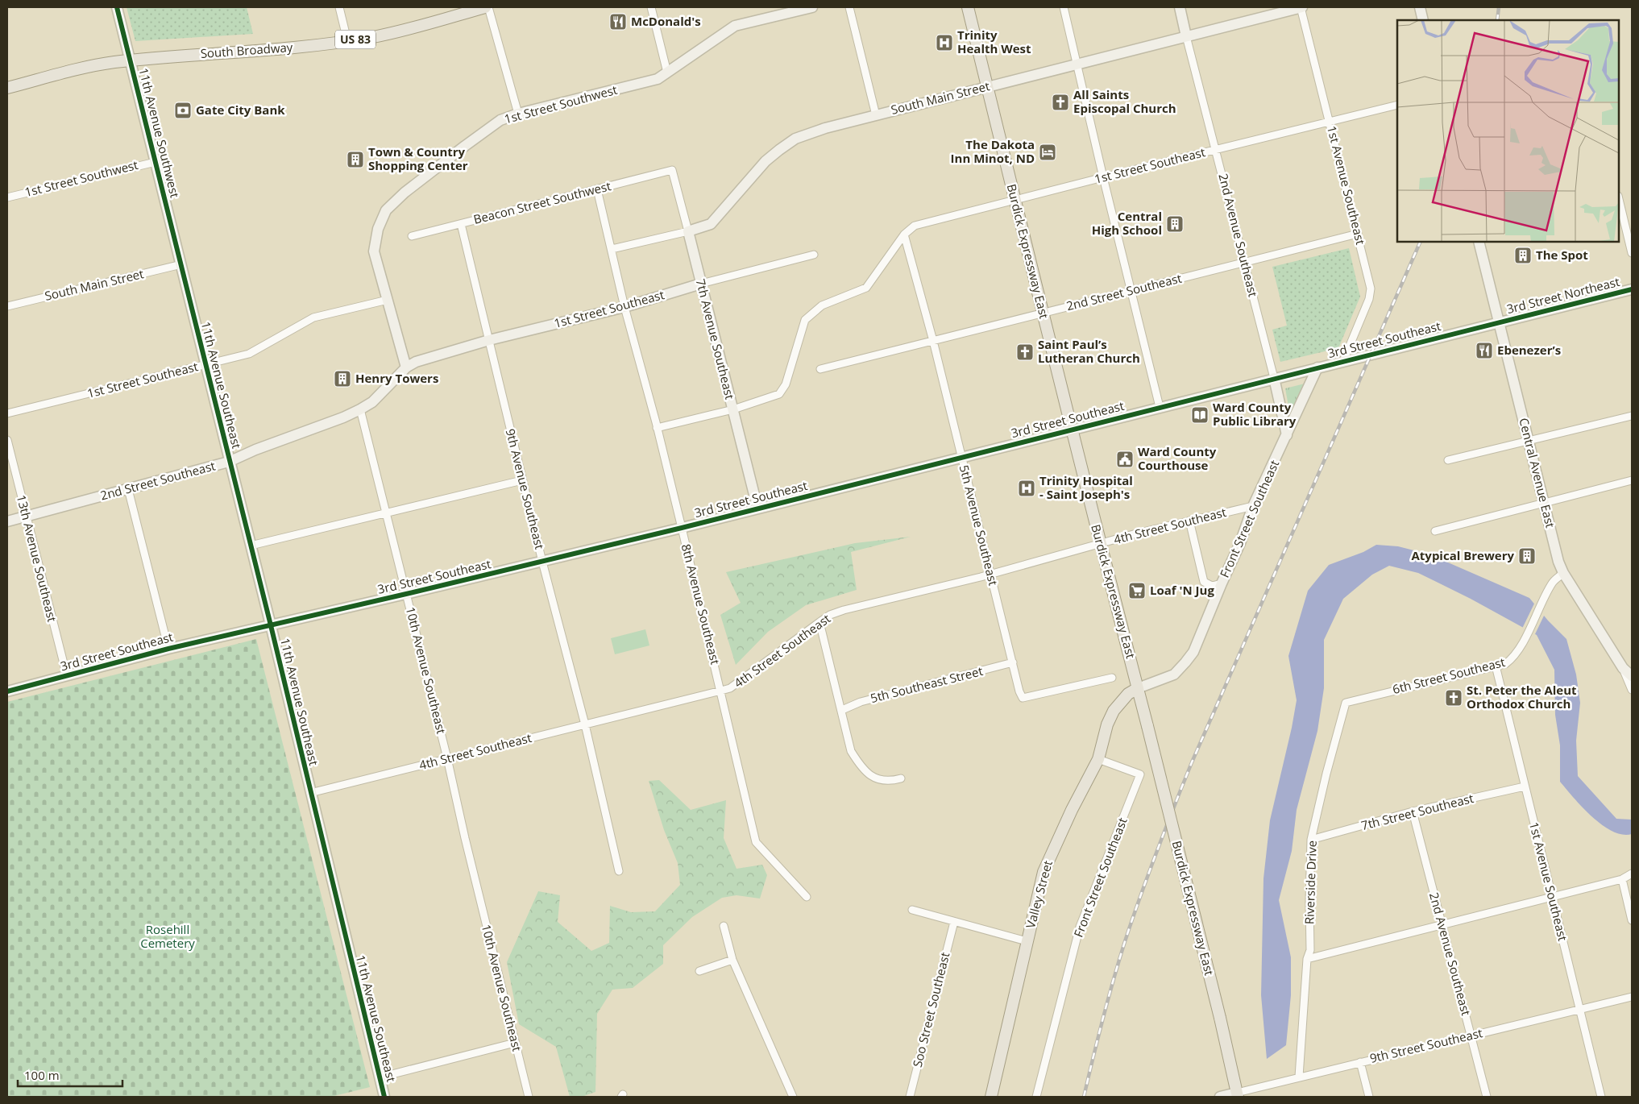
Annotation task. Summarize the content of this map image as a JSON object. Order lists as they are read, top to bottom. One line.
{"streets":{"main road":["US 83","South Broadway","Burdick Expressway East","Valley Street"],"street":["South Main Street","1st Street Southwest","11th Avenue Southwest","1st Street Southeast","1st Avenue Southeast","Beacon Street Southwest","2nd Avenue Southeast","2nd Street Southeast","3rd Street Northeast","7th Avenue Southeast","3rd Street Southeast","11th Avenue Southeast","Central Avenue East","9th Avenue Southeast","Front Street Southeast","5th Avenue Southeast","4th Street Southeast","13th Avenue Southeast","8th Avenue Southeast","10th Avenue Southeast","6th Street Southeast","5th Southeast Street","7th Street Southeast","Riverside Drive","Soo Street Southeast","9th Street Southeast"]},"crossings":[["South Broadway","11th Avenue Southwest"],["South Main Street","11th Avenue Southwest"],["South Main Street","1st Avenue Southeast"],["South Main Street","2nd Avenue Southeast"],["South Main Street","Burdick Expressway East"],["South Main Street","7th Avenue Southeast"],["South Main Street","11th Avenue Southeast"],["South Main Street","8th Avenue Southeast"],["1st Street Southwest","11th Avenue Southwest"],["1st Street Southwest","1st Street Southeast"],["1st Street Southwest","2nd Street Southeast"],["11th Avenue Southwest","11th Avenue Southeast"],["1st Street Southeast","1st Avenue Southeast"],["1st Street Southeast","2nd Avenue Southeast"],["1st Street Southeast","Burdick Expressway East"],["1st Street Southeast","2nd Street Southeast"],["1st Street Southeast","7th Avenue Southeast"],["1st Street Southeast","11th Avenue Southeast"],["1st Street Southeast","9th Avenue Southeast"],["1st Street Southeast","5th Avenue Southeast"],["1st Street Southeast","8th Avenue Southeast"],["1st Avenue Southeast","2nd Street Southeast"],["1st Avenue Southeast","3rd Street Southeast"],["1st Avenue Southeast","6th Street Southeast"],["1st Avenue Southeast","7th Street Southeast"],["1st Avenue Southeast","9th Street Southeast"],["Beacon Street Southwest","7th Avenue Southeast"],["Beacon Street Southwest","9th Avenue Southeast"],["Beacon Street Southwest","8th Avenue Southeast"],["2nd Avenue Southeast","2nd Street Southeast"],["2nd Avenue Southeast","3rd Street Southeast"],["2nd Avenue Southeast","Front Street Southeast"],["2nd Avenue Southeast","7th Street Southeast"],["2nd Avenue Southeast","9th Street Southeast"],["Burdick Expressway East","2nd Street Southeast"],["Burdick Expressway East","3rd Street Southeast"],["Burdick Expressway East","Front Street Southeast"],["Burdick Expressway East","4th Street Southeast"],["Burdick Expressway East","Valley Street"],["Burdick Expressway East","9th Street Southeast"],["2nd Street Southeast","11th Avenue Southeast"],["2nd Street Southeast","5th Avenue Southeast"],["2nd Street Southeast","13th Avenue Southeast"],["2nd Street Southeast","10th Avenue Southeast"],["3rd Street Northeast","3rd Street Southeast"],["3rd Street Northeast","Central Avenue East"],["7th Avenue Southeast","3rd Street Southeast"],["3rd Street Southeast","11th Avenue Southeast"],["3rd Street Southeast","Central Avenue East"],["3rd Street Southeast","9th Avenue Southeast"],["3rd Street Southeast","Front Street Southeast"],["3rd Street Southeast","5th Avenue Southeast"],["3rd Street Southeast","13th Avenue Southeast"],["3rd Street Southeast","8th Avenue Southeast"],["3rd Street Southeast","10th Avenue Southeast"],["11th Avenue Southeast","4th Street Southeast"],["Central Avenue East","6th Street Southeast"],["9th Avenue Southeast","4th Street Southeast"],["Front Street Southeast","4th Street Southeast"],["Front Street Southeast","Valley Street"],["5th Avenue Southeast","4th Street Southeast"],["5th Avenue Southeast","5th Southeast Street"],["4th Street Southeast","8th Avenue Southeast"],["4th Street Southeast","10th Avenue Southeast"],["6th Street Southeast","Riverside Drive"],["7th Street Southeast","Riverside Drive"],["Riverside Drive","9th Street Southeast"]],"parks":["Rosehill Cemetery"],"places":{"restaurant":["McDonald's","Ebenezer’s"],"hospital":["Trinity Health West","Trinity Hospital - Saint Joseph's"],"church":["All Saints Episcopal Church","Saint Paul’s Lutheran Church","St. Peter the Aleut Orthodox Church"],"bank":["Gate City Bank"],"hotel":["The Dakota Inn Minot, ND"],"building":["Town & Country Shopping Center","Central High School","The Spot","Henry Towers","Atypical Brewery"],"library":["Ward County Public Library"],"public building":["Ward County Courthouse"],"supermarket":["Loaf 'N Jug"]},"scale_bar":"100 m"}
